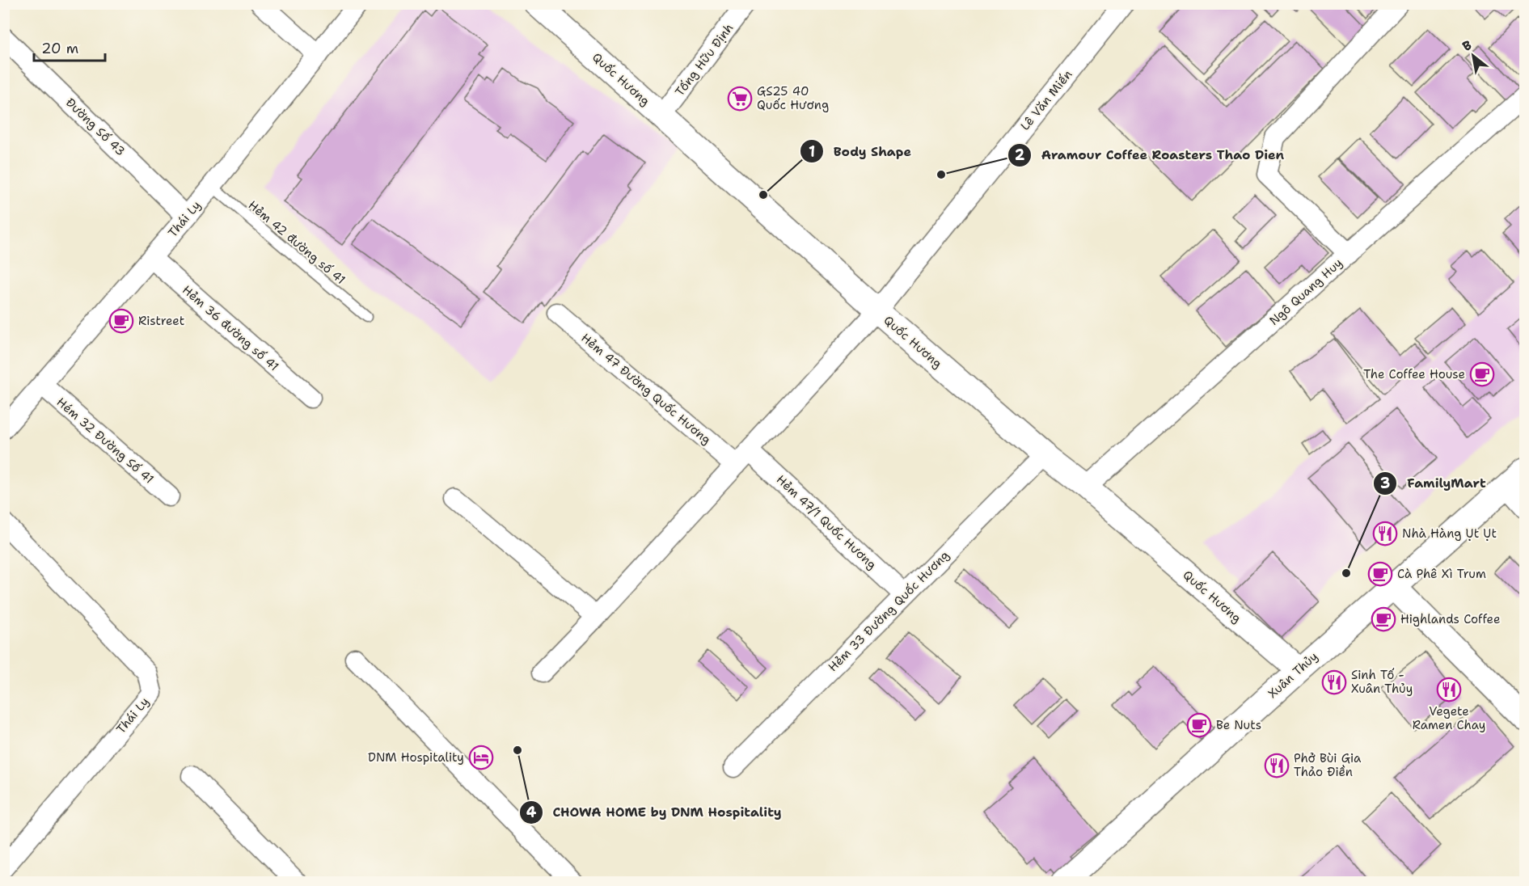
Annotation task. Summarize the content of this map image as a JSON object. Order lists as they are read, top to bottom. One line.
{"streets":{"street":["Tống Hữu Định","Quốc Hương","Lê Văn Miến","Đường Số 43","Thái Ly","Ngô Quang Huy","Hẻm 36 đường số 41","Hẻm 47 Đường Quốc Hương","Hém 32 Đường Số 41","Hẻm 47/1 Quốc Hương","Hẻm 33 Đường Quốc Hương","Xuân Thủy"],"lane":["Hẻm 42 đường số 41"]},"crossings":[["Tống Hữu Định","Quốc Hương"],["Quốc Hương","Lê Văn Miến"],["Quốc Hương","Ngô Quang Huy"],["Quốc Hương","Hẻm 33 Đường Quốc Hương"],["Quốc Hương","Xuân Thủy"],["Đường Số 43","Thái Ly"],["Thái Ly","Hẻm 42 đường số 41"],["Thái Ly","Hẻm 36 đường số 41"],["Thái Ly","Hém 32 Đường Số 41"],["Hẻm 47/1 Quốc Hương","Hẻm 33 Đường Quốc Hương"]],"places":{"supermarket":["GS25 40 Quốc Hương"],"other":["Aramour Coffee Roasters Thao Dien","Body Shape","FamilyMart","CHOWA HOME by DNM Hospitality"],"cafe":["Ristreet","The Coffee House","Cà Phê Xì Trum","Highlands Coffee","Be Nuts"],"restaurant":["Nhà Hàng Ụt Ụt","Sinh Tố - Xuân Thủy","Vegete Ramen Chay","Phở Bùi Gia Thảo Điền"],"hotel":["DNM Hospitality"]},"scale_bar":"20 m","north":"top left"}
